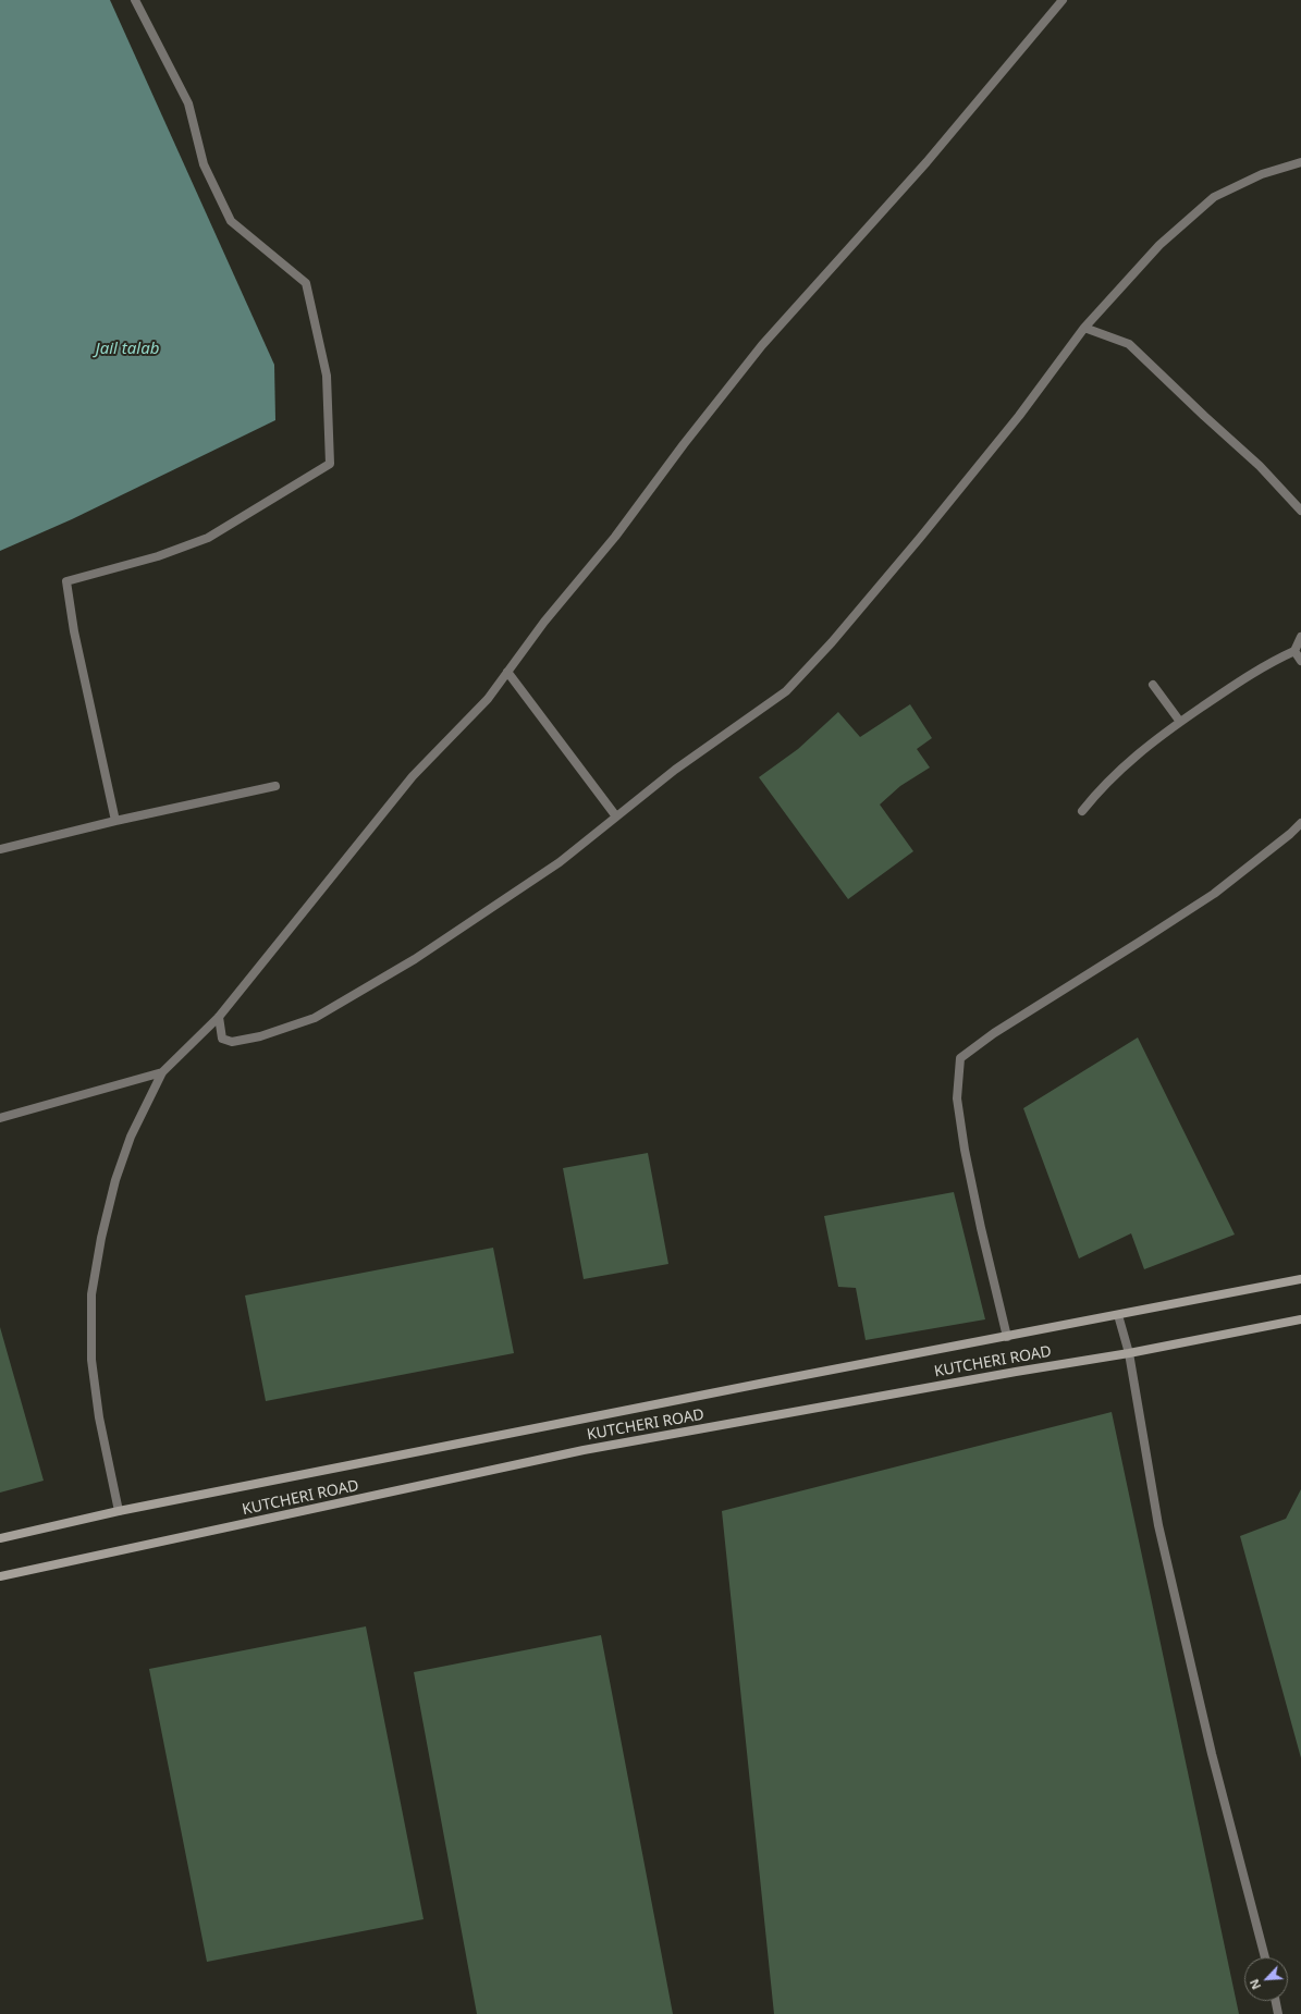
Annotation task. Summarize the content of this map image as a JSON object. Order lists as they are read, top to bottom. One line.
{"streets":{"main road":["KUTCHERI ROAD"]},"water":["Jail talab"],"north":"bottom left"}
